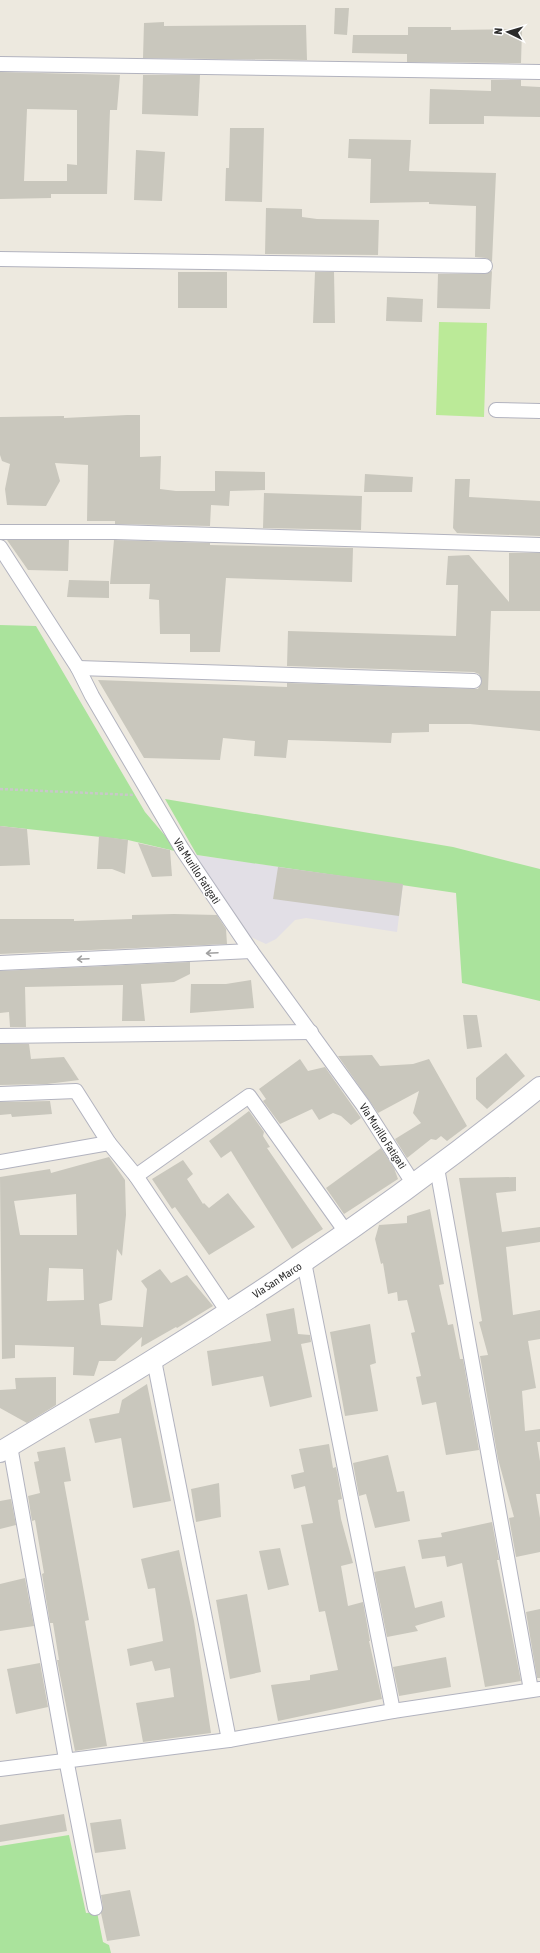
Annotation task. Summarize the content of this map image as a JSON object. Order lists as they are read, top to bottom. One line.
{"streets":{"main road":["Via San Marco"],"street":["Via Murillo Fatigati"]},"crossings":[["Via Murillo Fatigati","Via San Marco"]],"north":"left"}
